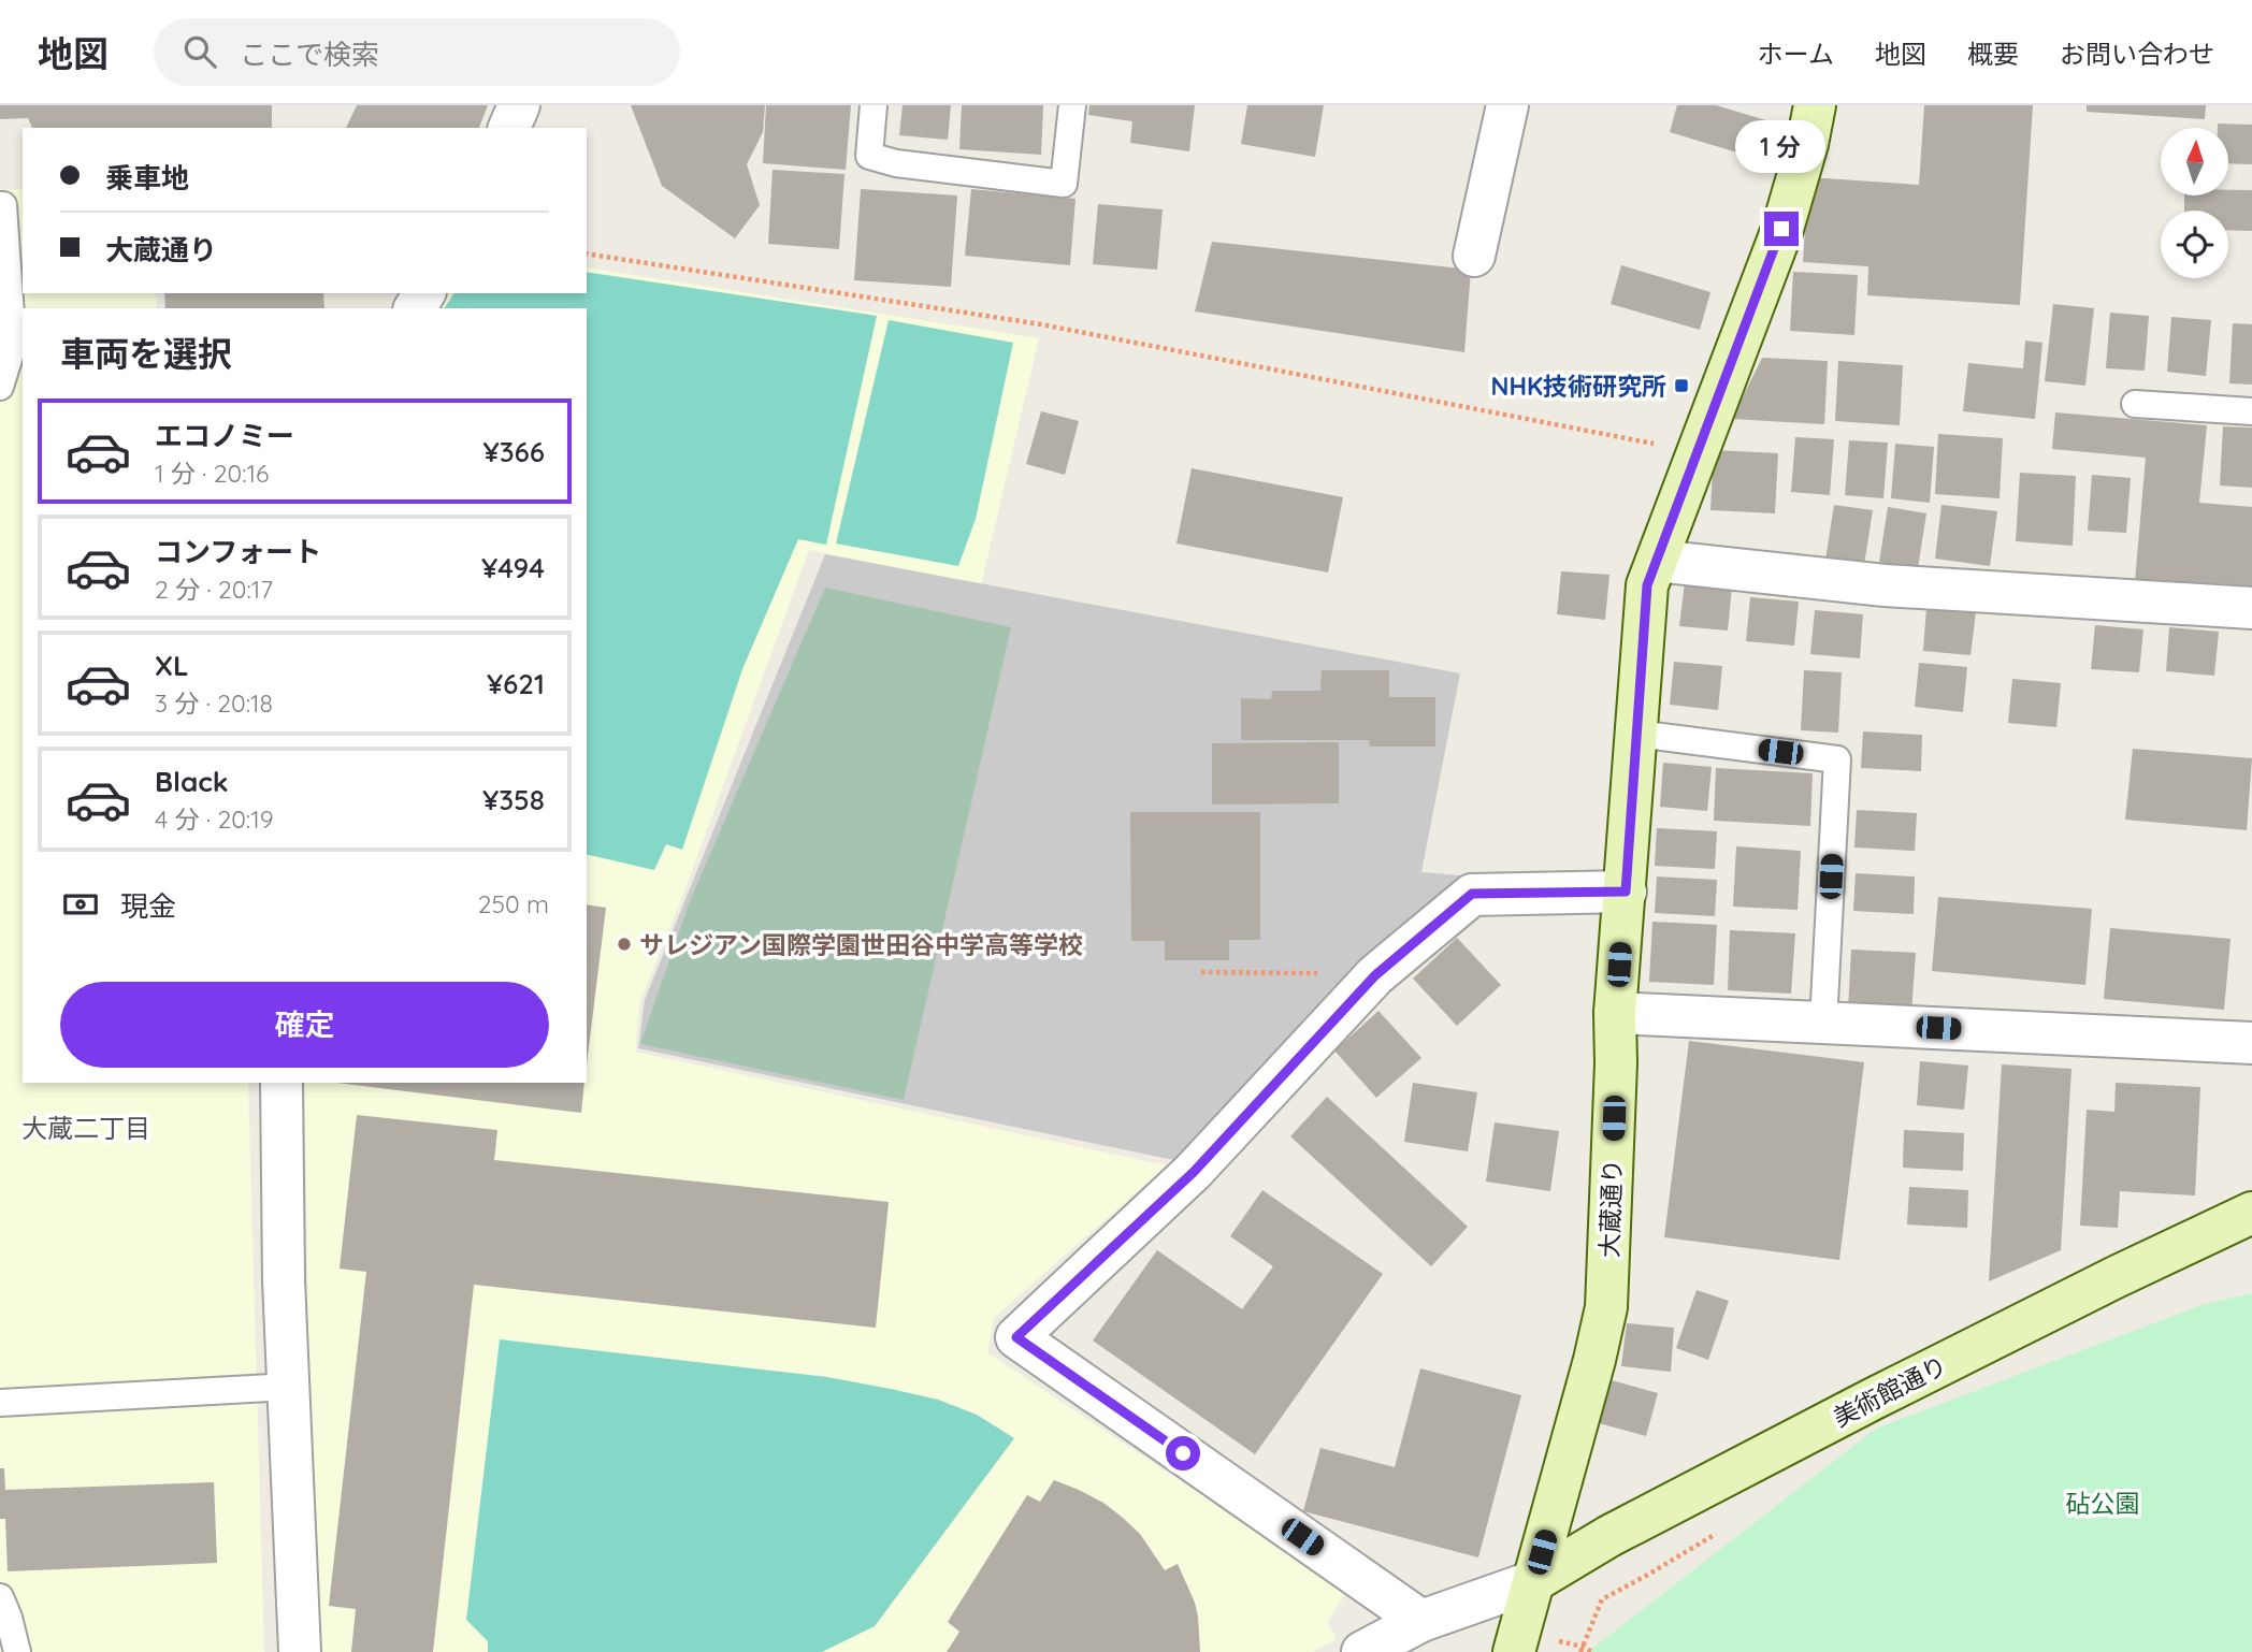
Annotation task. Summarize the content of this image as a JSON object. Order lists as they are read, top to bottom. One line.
{"streets":{"street":["大蔵通り","美術館通り"]},"crossings":[["大蔵通り","美術館通り"]],"districts":["大蔵二丁目"],"parks":["砧公園"],"places":{"transit":["NHK技術研究所"],"other":["サレジアン国際学園世田谷中学高等学校"]},"north":"top","page":{"header":"地図","search":"ここで検索","nav":["ホーム","地図","概要","お問い合わせ"],"bubble":"1 分","banner":["乗車地","大蔵通り"],"heading":"車両を選択","list":[{"name":"エコノミー","note":"1 分 · 20:16","value":"¥366"},{"name":"コンフォート","note":"2 分 · 20:17","value":"¥494"},{"name":"XL","note":"3 分 · 20:18","value":"¥621"},{"name":"Black","note":"4 分 · 20:19","value":"¥358"}],"pay":["現金","250 m"],"buttons":"確定"}}
